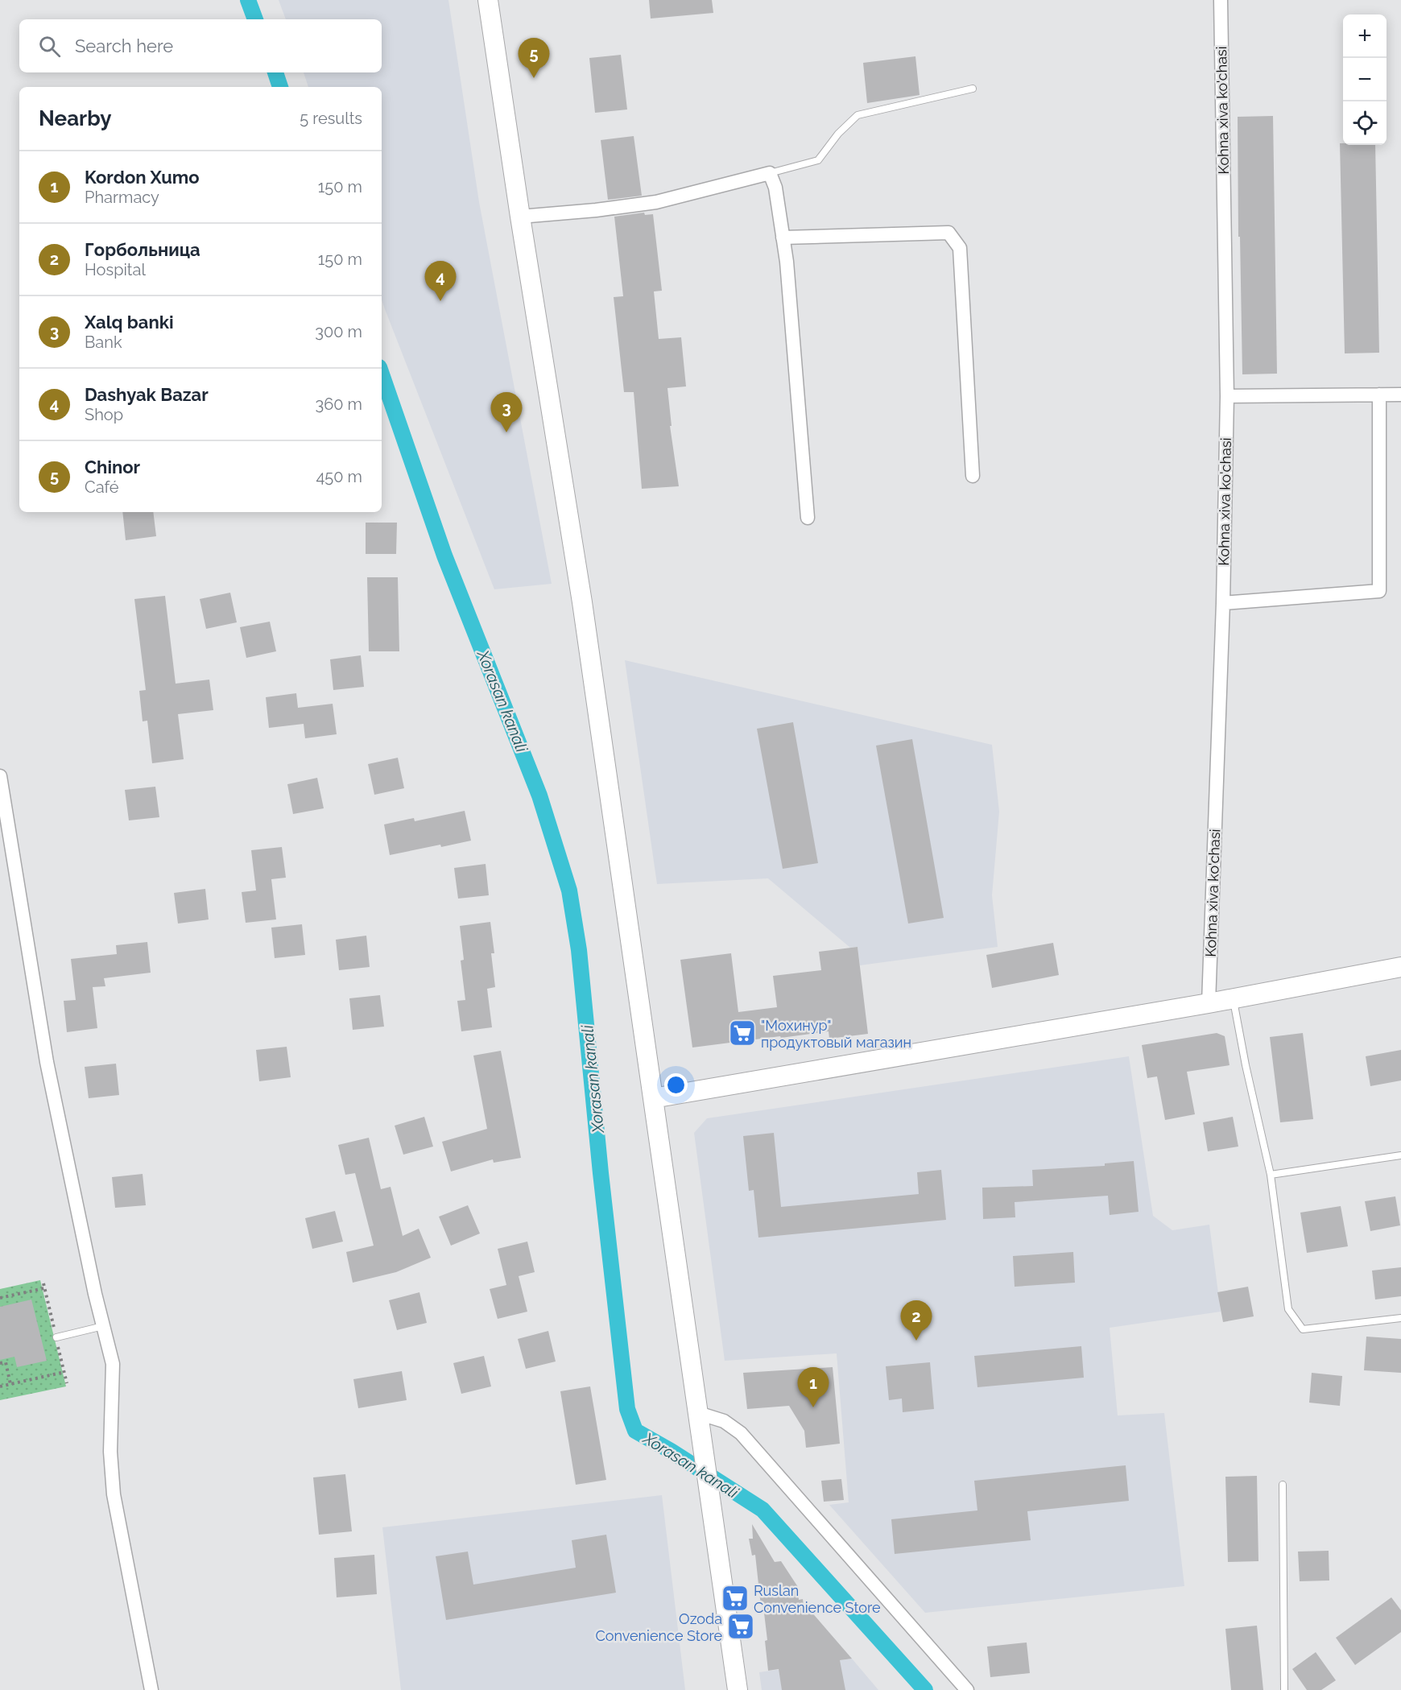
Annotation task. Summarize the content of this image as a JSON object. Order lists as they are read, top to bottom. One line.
{"streets":{"street":["Kohna xiva ko'chasi"]},"water":["Xorasan kanali"],"places":{"supermarket":["\"Мохинур\" продуктовый магазин","Ruslan Convenience Store","Ozoda Convenience Store"]},"page":{"map_buttons":["+","−"],"search":"Search here","pins":["5","4","3","2","1"],"heading":["Nearby","5 results"],"list":[{"mark":"1","name":"Kordon Xumo","note":"Pharmacy","value":"150 m"},{"mark":"2","name":"Горбольница","note":"Hospital","value":"150 m"},{"mark":"3","name":"Xalq banki","note":"Bank","value":"300 m"},{"mark":"4","name":"Dashyak Bazar","note":"Shop","value":"360 m"},{"mark":"5","name":"Chinor","note":"Café","value":"450 m"}]}}
